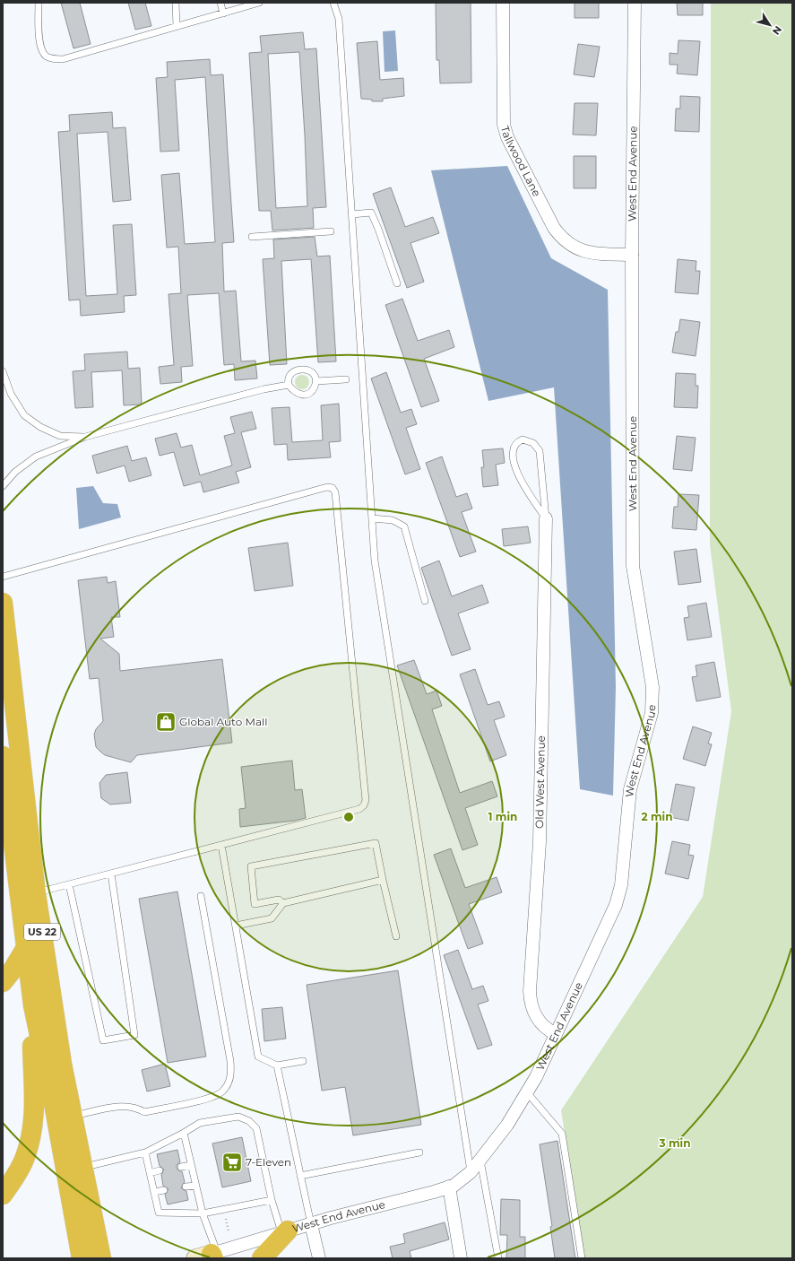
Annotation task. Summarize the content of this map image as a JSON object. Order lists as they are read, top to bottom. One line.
{"streets":{"highway":["US 22"],"street":["Tallwood Lane","West End Avenue","Old West Avenue"]},"crossings":[["Tallwood Lane","West End Avenue"],["West End Avenue","Old West Avenue"]],"places":{"shop":["Global Auto Mall"],"supermarket":["7-Eleven"]},"north":"bottom right","rings":["1 min","2 min","3 min"]}
